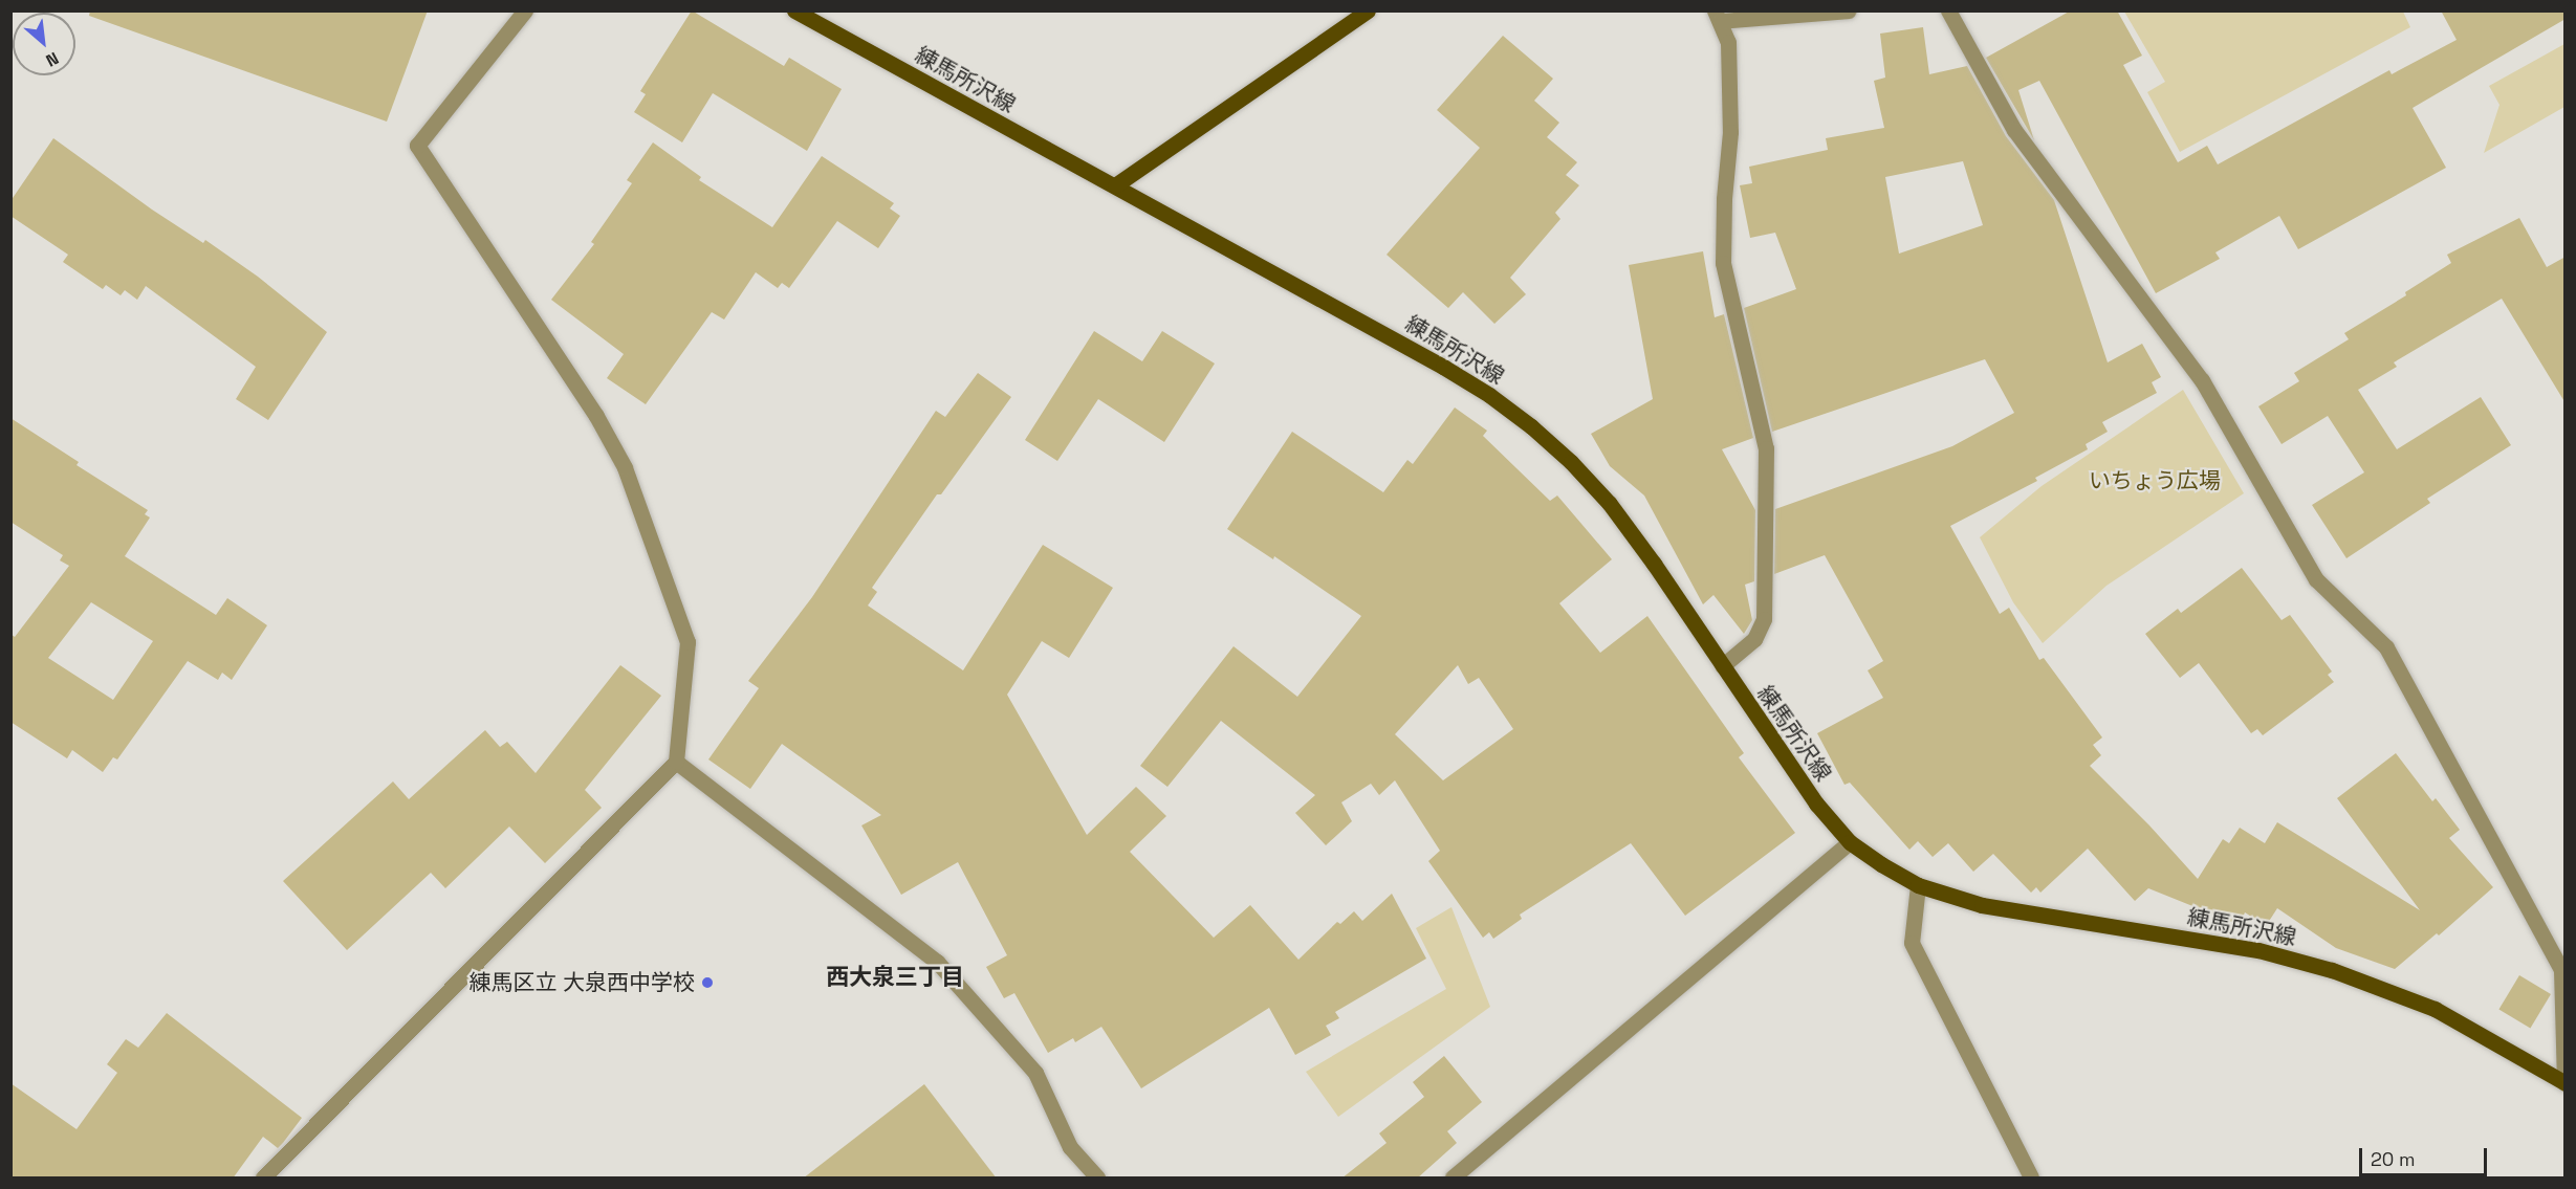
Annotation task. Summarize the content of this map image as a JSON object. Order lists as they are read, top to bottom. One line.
{"streets":{"main road":["練馬所沢線"]},"districts":["西大泉三丁目"],"parks":["いちょう広場"],"places":["練馬区立 大泉西中学校"],"scale_bar":"20 m","north":"bottom right"}
